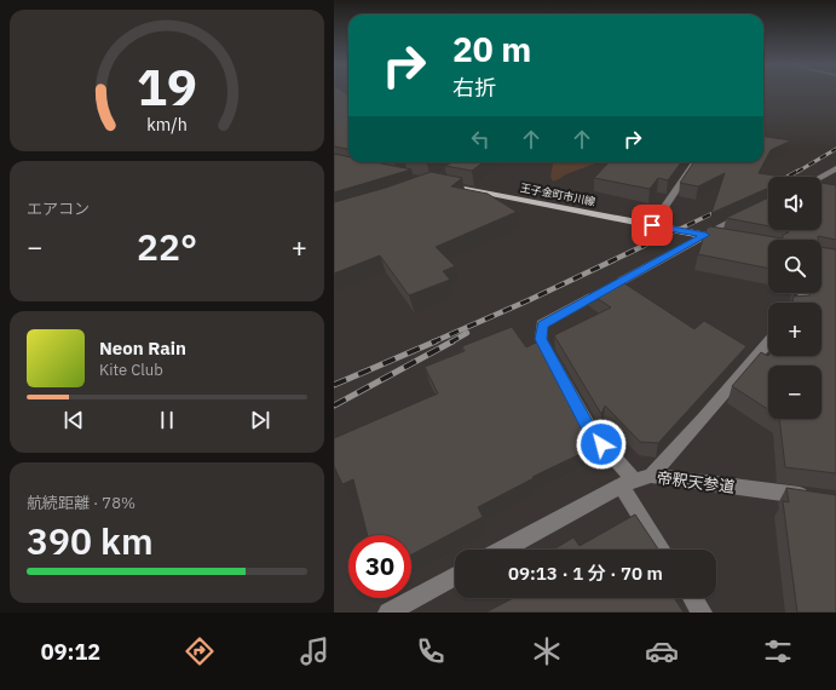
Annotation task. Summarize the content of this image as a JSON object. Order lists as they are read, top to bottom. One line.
{"streets":{"main road":["王子金町市川線"],"street":["帝釈天参道"]},"page":{"turn":["20 m","右折"],"tile":["エアコン",["航続距離 · 78%","390 km"]],"map_buttons":["+","−"],"heat":["−","22°","+"],"song":["Neon Rain","Kite Club"],"limit":"30","trip":"09:13 · 1 分 · 70 m","tabs":"09:12","gauge":["19","km/h"]}}
